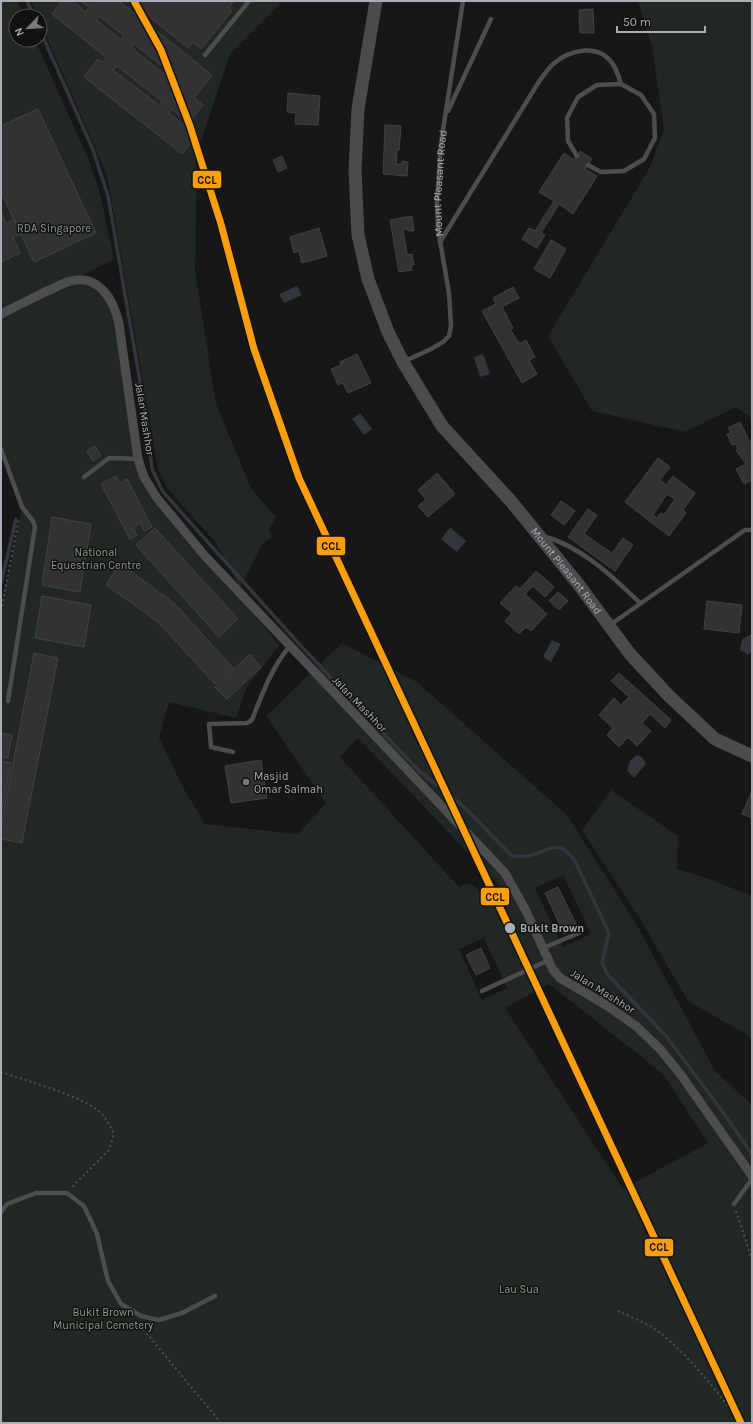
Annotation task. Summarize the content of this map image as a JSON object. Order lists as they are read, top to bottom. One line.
{"streets":{"street":["Mount Pleasant Road","Jalan Mashhor"]},"parks":["RDA Singapore","National Equestrian Centre","Lau Sua","Bukit Brown Municipal Cemetery"],"places":["Masjid Omar Salmah","Bukit Brown"],"lines":["transit line CCL"],"scale_bar":"50 m","north":"bottom left"}
